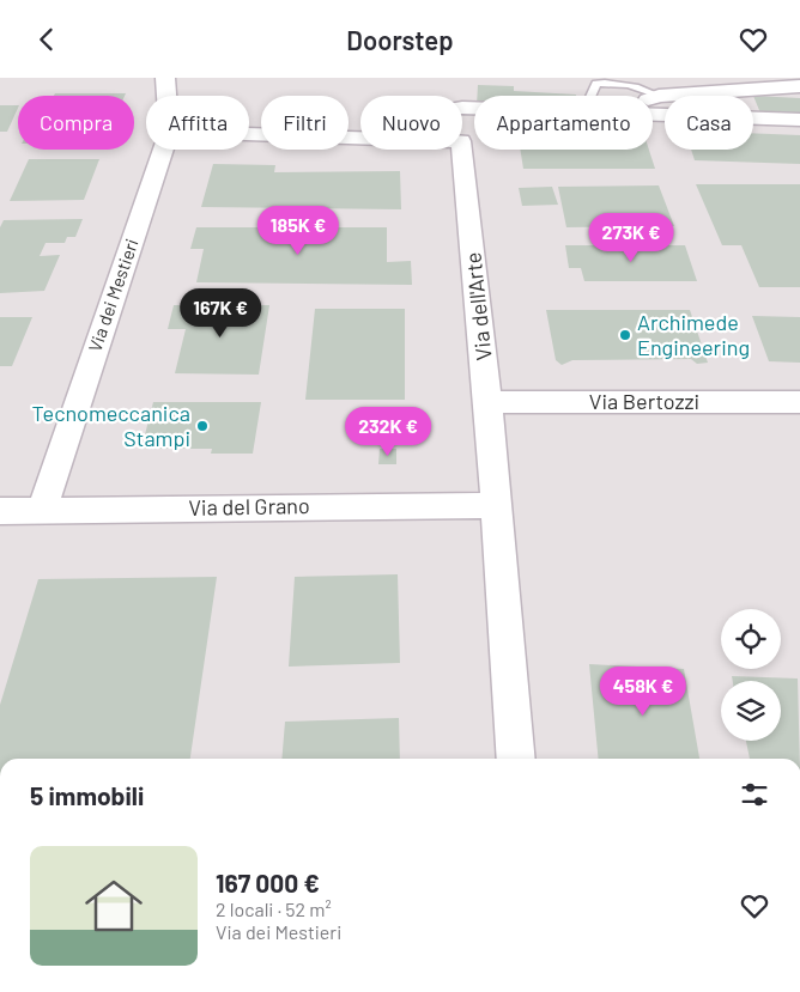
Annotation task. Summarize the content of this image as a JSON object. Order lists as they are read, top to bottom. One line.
{"streets":{"street":["Via dei Mestieri","Via dell'Arte","Via Bertozzi","Via del Grano"]},"crossings":[["Via dei Mestieri","Via del Grano"],["Via dell'Arte","Via Bertozzi"],["Via dell'Arte","Via del Grano"]],"places":["Archimede Engineering","Tecnomeccanica Stampi"],"page":{"header":"Doorstep","chip":["Compra","Affitta","Filtri","Nuovo","Appartamento","Casa"],"price":["185K €","273K €","167K €","232K €","458K €"],"heading":"5 immobili","list":[{"name":"167 000 €","note":"2 locali · 52 m² · Via dei Mestieri"}]}}
